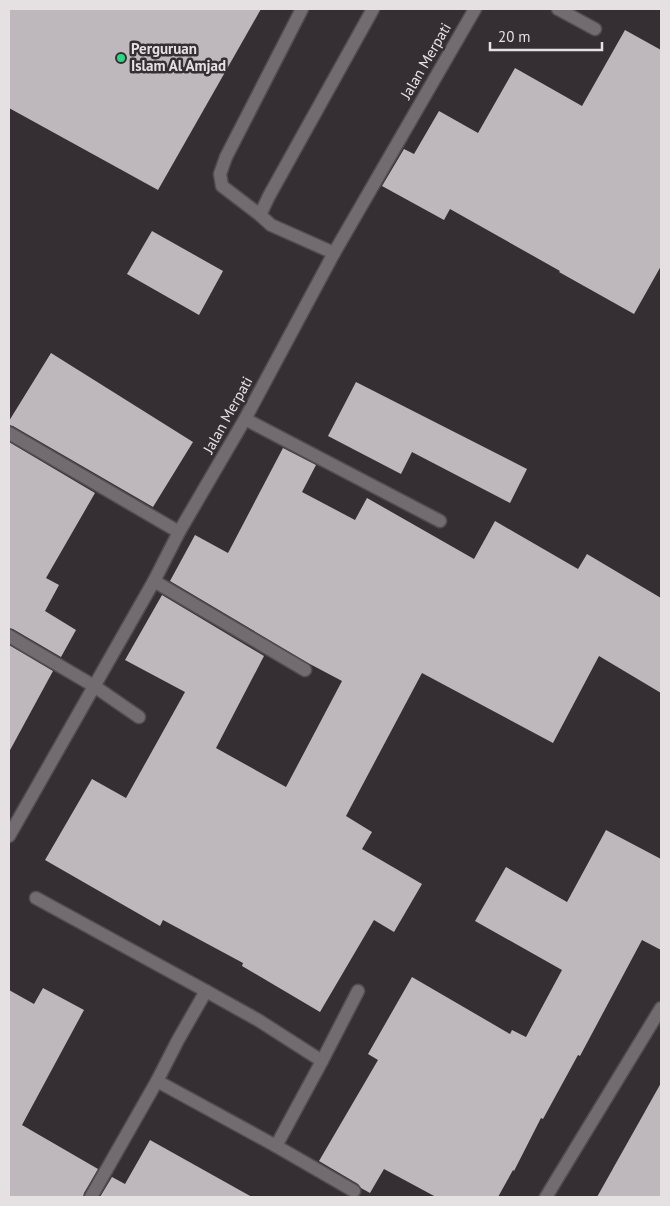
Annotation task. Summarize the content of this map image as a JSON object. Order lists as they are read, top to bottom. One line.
{"streets":{"street":["Jalan Merpati"]},"places":["Perguruan Islam Al Amjad"],"scale_bar":"20 m"}
